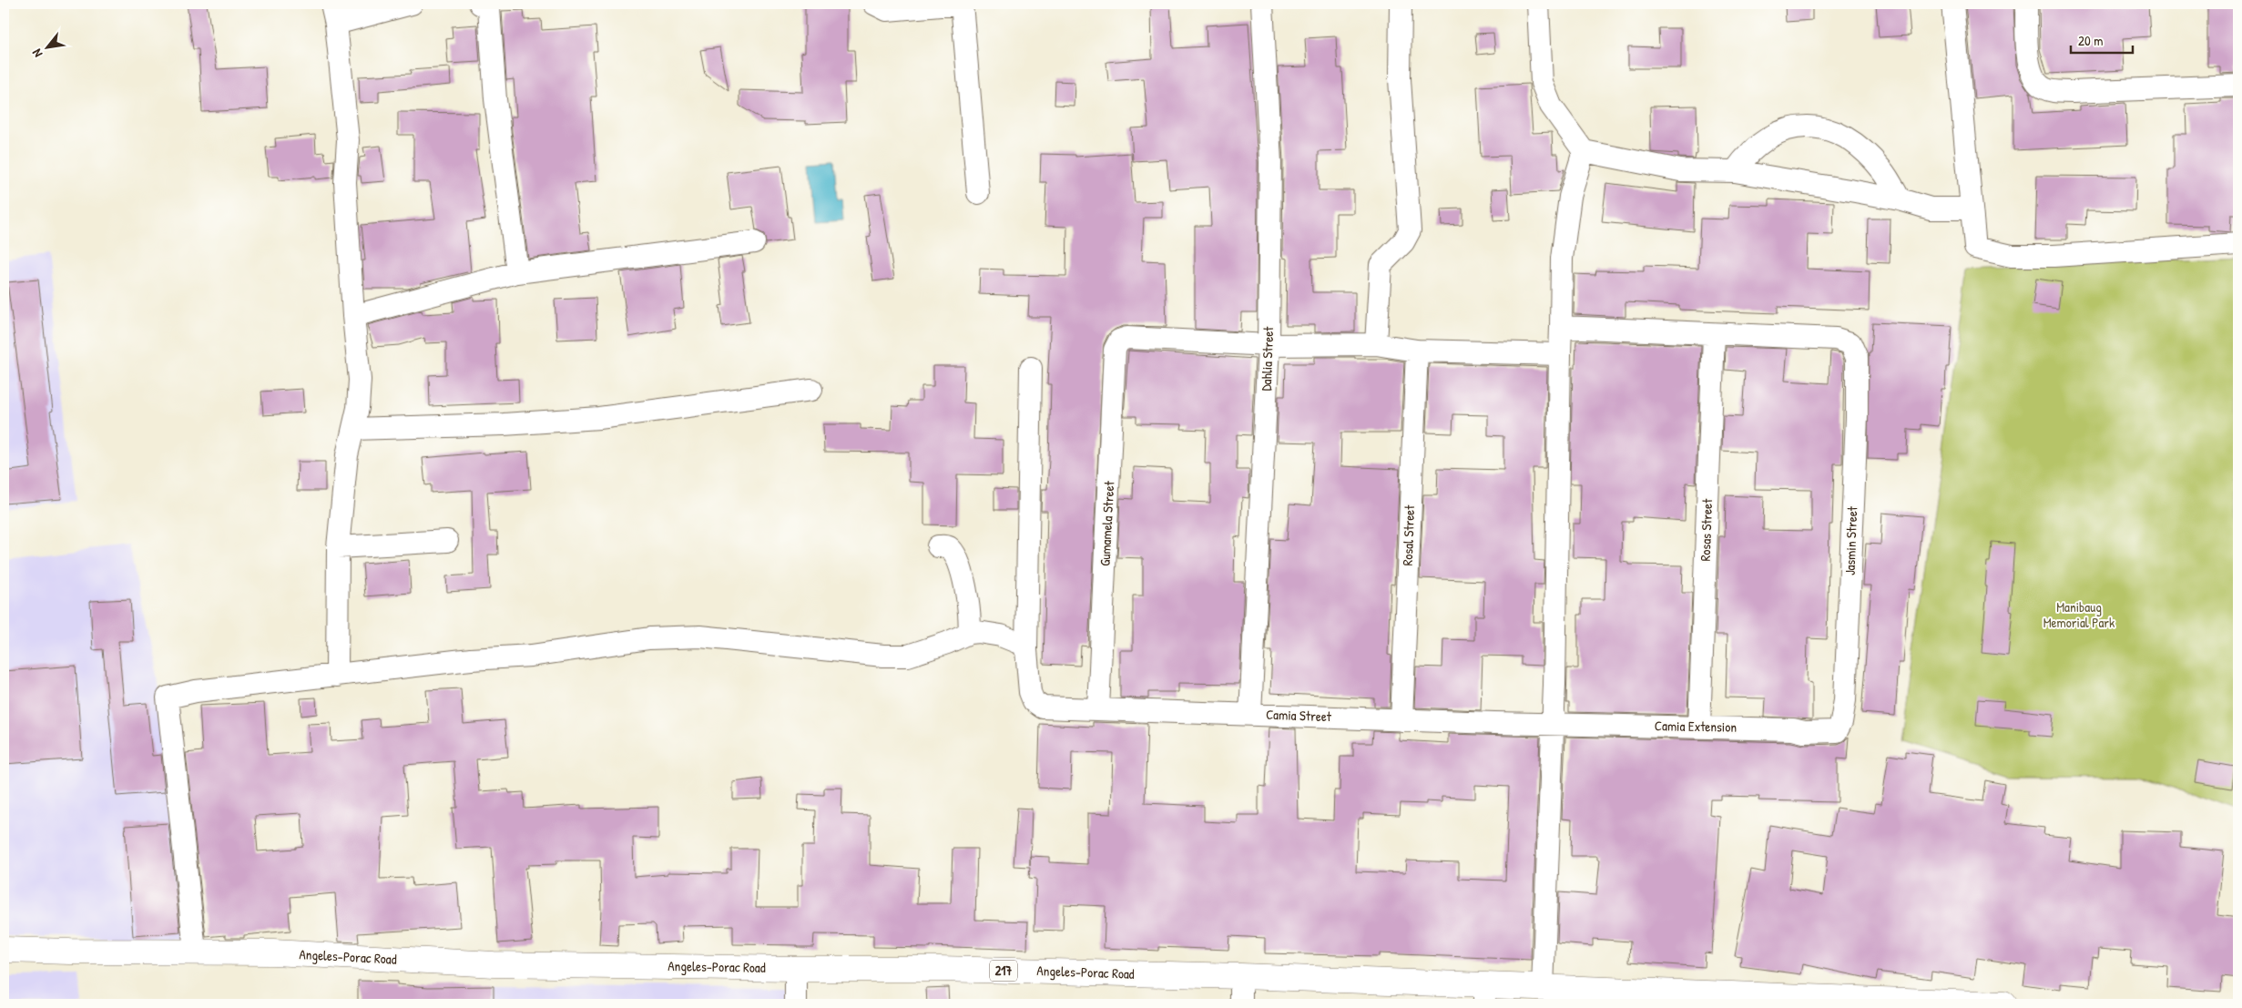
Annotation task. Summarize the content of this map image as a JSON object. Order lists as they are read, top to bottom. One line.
{"streets":{"main road":["Angeles-Porac Road","217"],"street":["Dahlia Street","Gumamela Street","Rosas Street","Rosal Street","Jasmin Street","Camia Street","Camia Extension"]},"crossings":[["Dahlia Street","Gumamela Street"],["Dahlia Street","Camia Street"],["Gumamela Street","Camia Street"],["Rosas Street","Jasmin Street"],["Rosas Street","Camia Extension"],["Rosal Street","Camia Street"],["Jasmin Street","Camia Extension"],["Camia Street","Camia Extension"]],"parks":["Manibaug Memorial Park"],"scale_bar":"20 m","north":"bottom left"}
